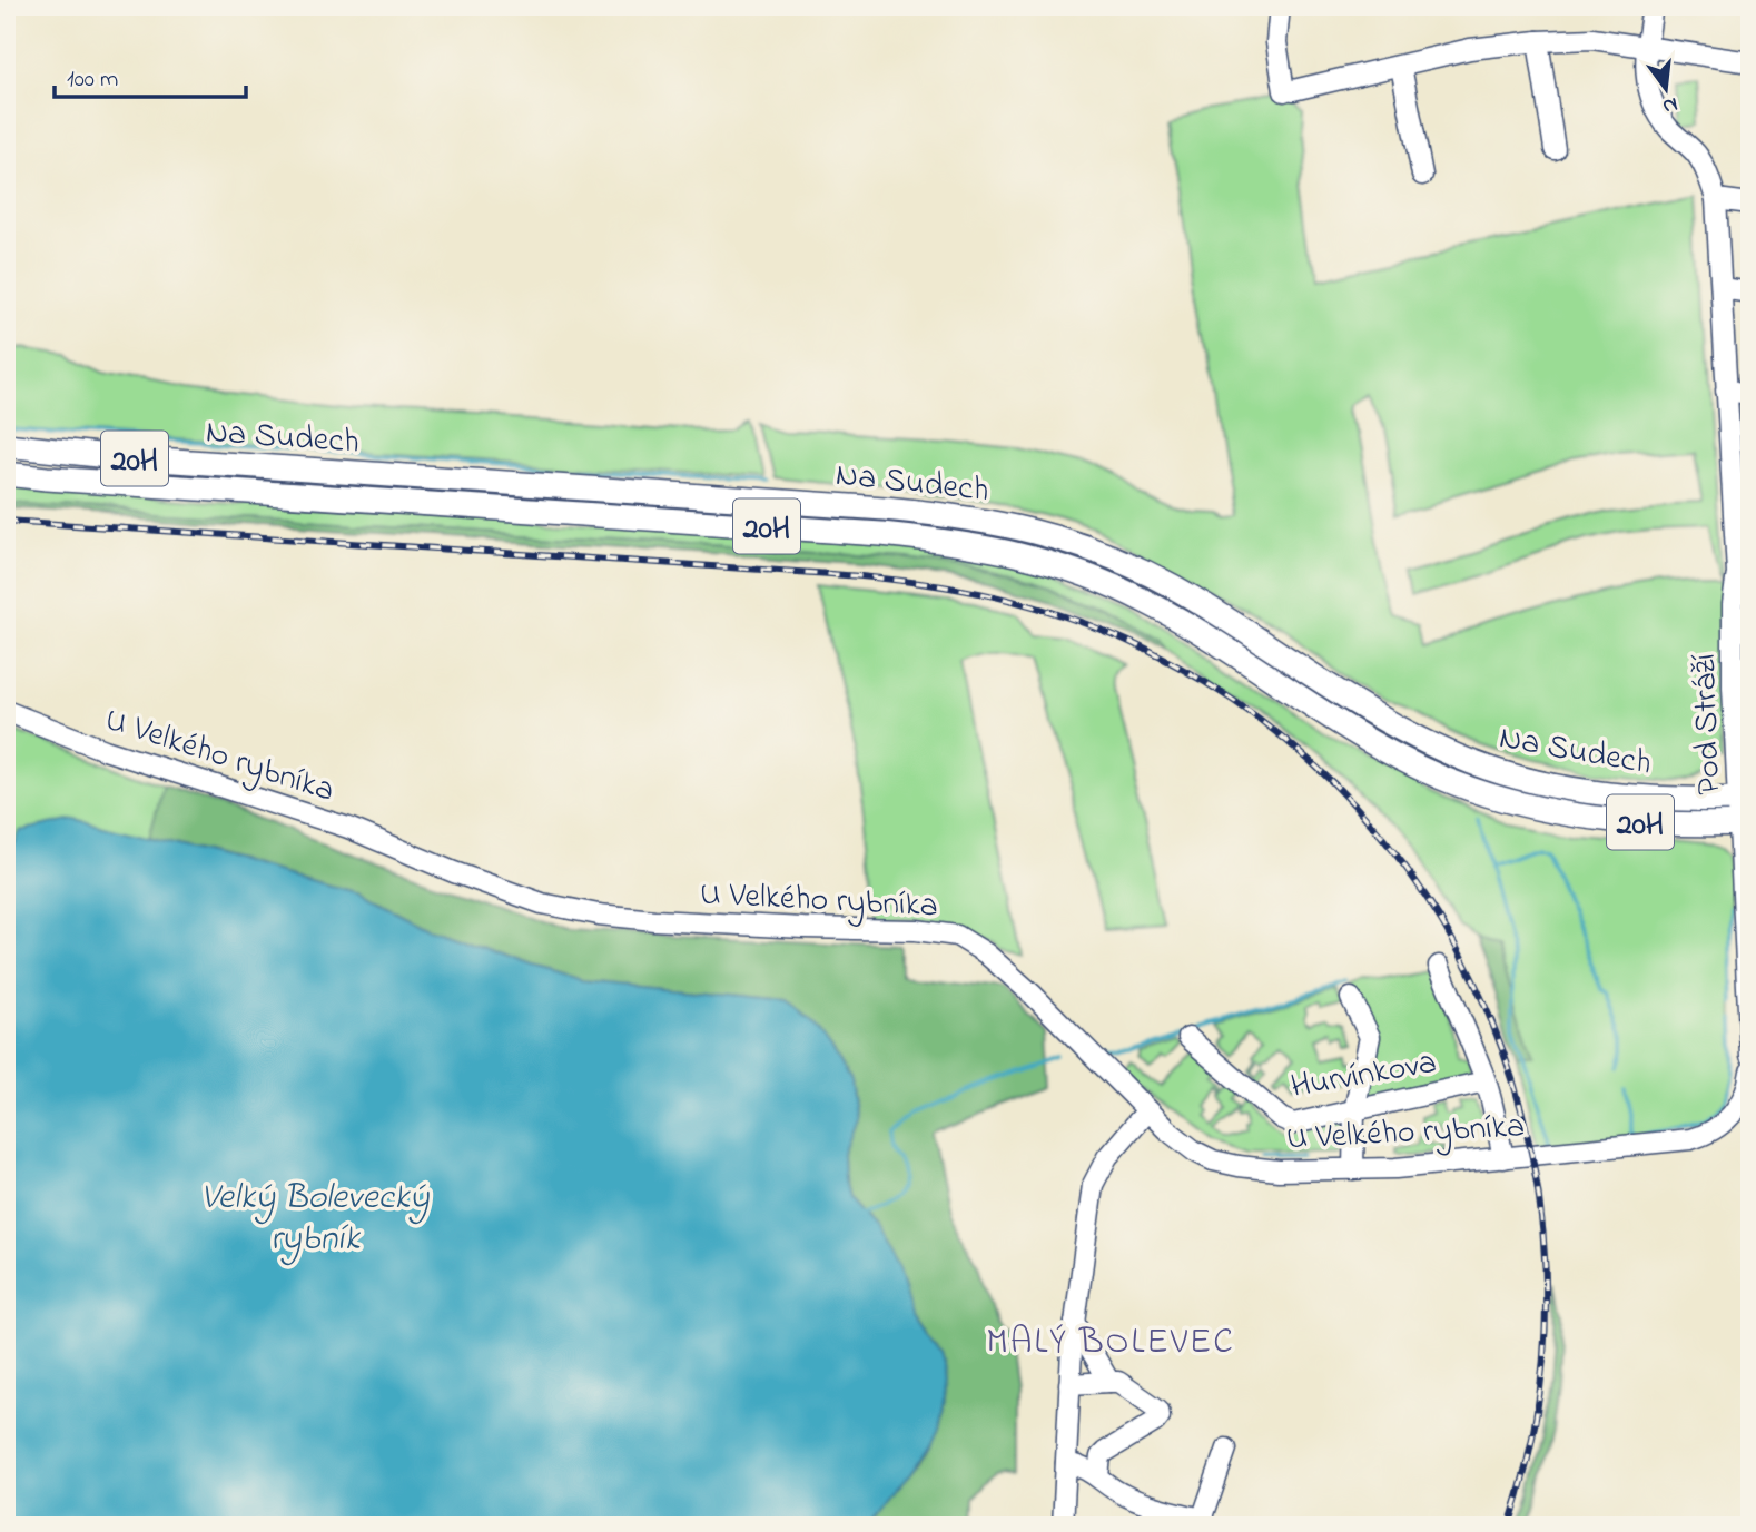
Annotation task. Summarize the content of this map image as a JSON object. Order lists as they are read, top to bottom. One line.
{"streets":{"main road":["Na Sudech","20H"],"street":["Pod Stráží","U Velkého rybníka","Hurvínkova"]},"crossings":[["Na Sudech","Pod Stráží"]],"districts":["MALÝ BOLEVEC"],"water":["Velký Bolevecký rybník"],"scale_bar":"100 m","north":"bottom"}
